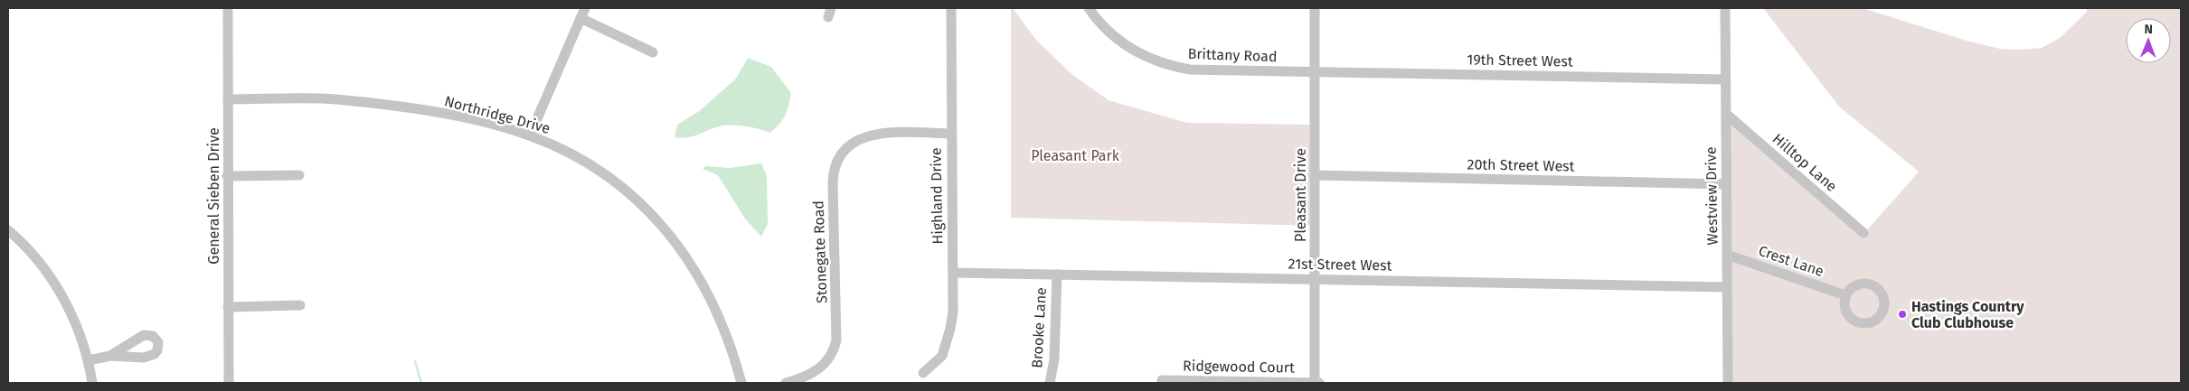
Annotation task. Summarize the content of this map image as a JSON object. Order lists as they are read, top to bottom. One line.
{"streets":{"street":["Brittany Road","19th Street West","Northridge Drive","Hilltop Lane","20th Street West","Pleasant Drive","General Sieben Drive","Highland Drive","Westview Drive","Stonegate Road","Crest Lane","21st Street West","Brooke Lane","Ridgewood Court"]},"crossings":[["Brittany Road","19th Street West"],["Brittany Road","Pleasant Drive"],["19th Street West","Pleasant Drive"],["19th Street West","Westview Drive"],["Northridge Drive","General Sieben Drive"],["Hilltop Lane","Westview Drive"],["20th Street West","Pleasant Drive"],["20th Street West","Westview Drive"],["Pleasant Drive","21st Street West"],["Pleasant Drive","Ridgewood Court"],["Highland Drive","Stonegate Road"],["Highland Drive","21st Street West"],["Westview Drive","Crest Lane"],["Westview Drive","21st Street West"],["21st Street West","Brooke Lane"]],"parks":["Pleasant Park"],"places":["Hastings Country Club Clubhouse"],"north":"top"}
